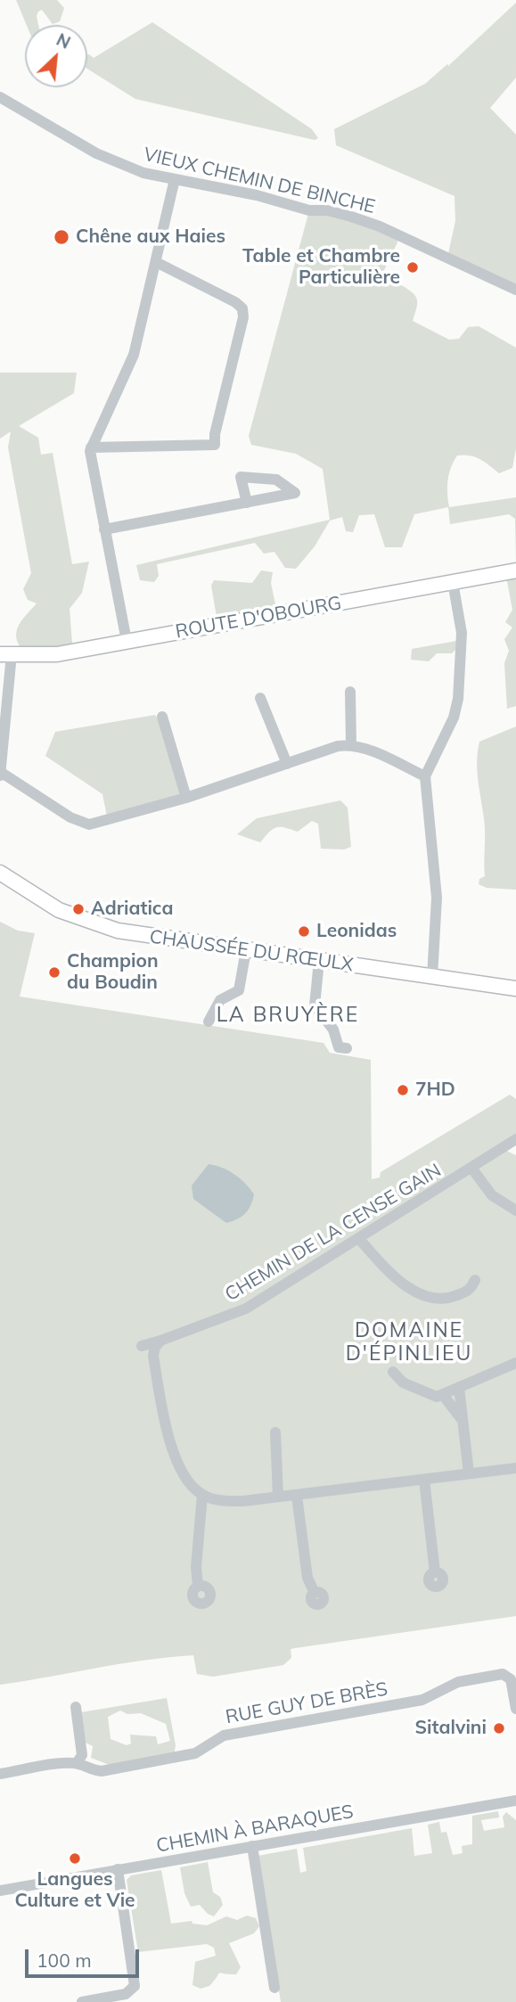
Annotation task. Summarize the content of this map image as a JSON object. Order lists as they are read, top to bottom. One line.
{"streets":{"main road":["ROUTE D'OBOURG","CHAUSSÉE DU RŒULX"],"street":["VIEUX CHEMIN DE BINCHE","CHEMIN DE LA CENSE GAIN","RUE GUY DE BRÈS","CHEMIN À BARAQUES"]},"districts":["LA BRUYÈRE","DOMAINE D'ÉPINLIEU"],"places":["Chêne aux Haies","Table et Chambre Particulière","Adriatica","Leonidas","Champion du Boudin","7HD","Sitalvini","Langues Culture et Vie"],"scale_bar":"100 m","north":"top right"}
